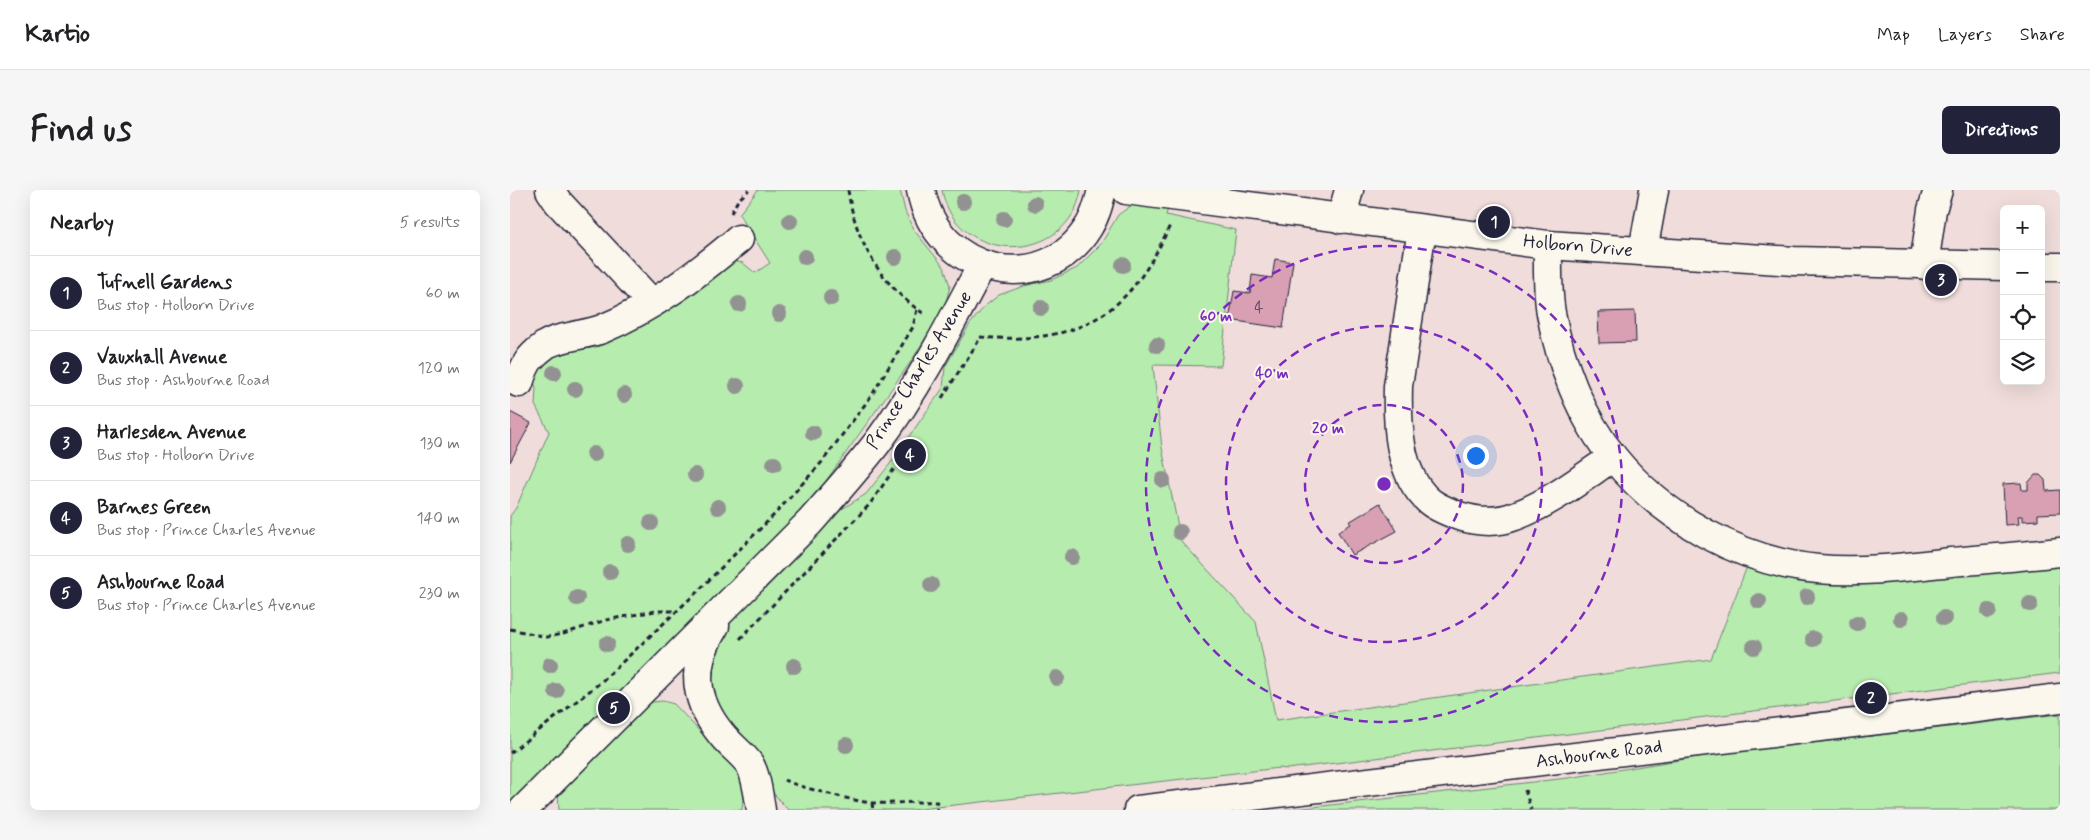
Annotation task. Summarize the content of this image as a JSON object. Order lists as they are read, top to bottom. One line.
{"streets":{"main road":["Holborn Drive","Prince Charles Avenue","Ashbourne Road"]},"house_numbers":["4"],"page":{"header":"Kartio","nav":["Map","Layers","Share"],"buttons":"Directions","title":"Find us","heading":["Nearby","5 results"],"pins":["1","3","4","2","5"],"map_buttons":["+","−"],"list":[{"mark":"1","name":"Tufnell Gardens","note":"Bus stop · Holborn Drive","value":"60 m"},{"mark":"2","name":"Vauxhall Avenue","note":"Bus stop · Ashbourne Road","value":"120 m"},{"mark":"3","name":"Harlesden Avenue","note":"Bus stop · Holborn Drive","value":"130 m"},{"mark":"4","name":"Barnes Green","note":"Bus stop · Prince Charles Avenue","value":"140 m"},{"mark":"5","name":"Ashbourne Road","note":"Bus stop · Prince Charles Avenue","value":"230 m"}]},"rings":["60 m","40 m","20 m"]}
